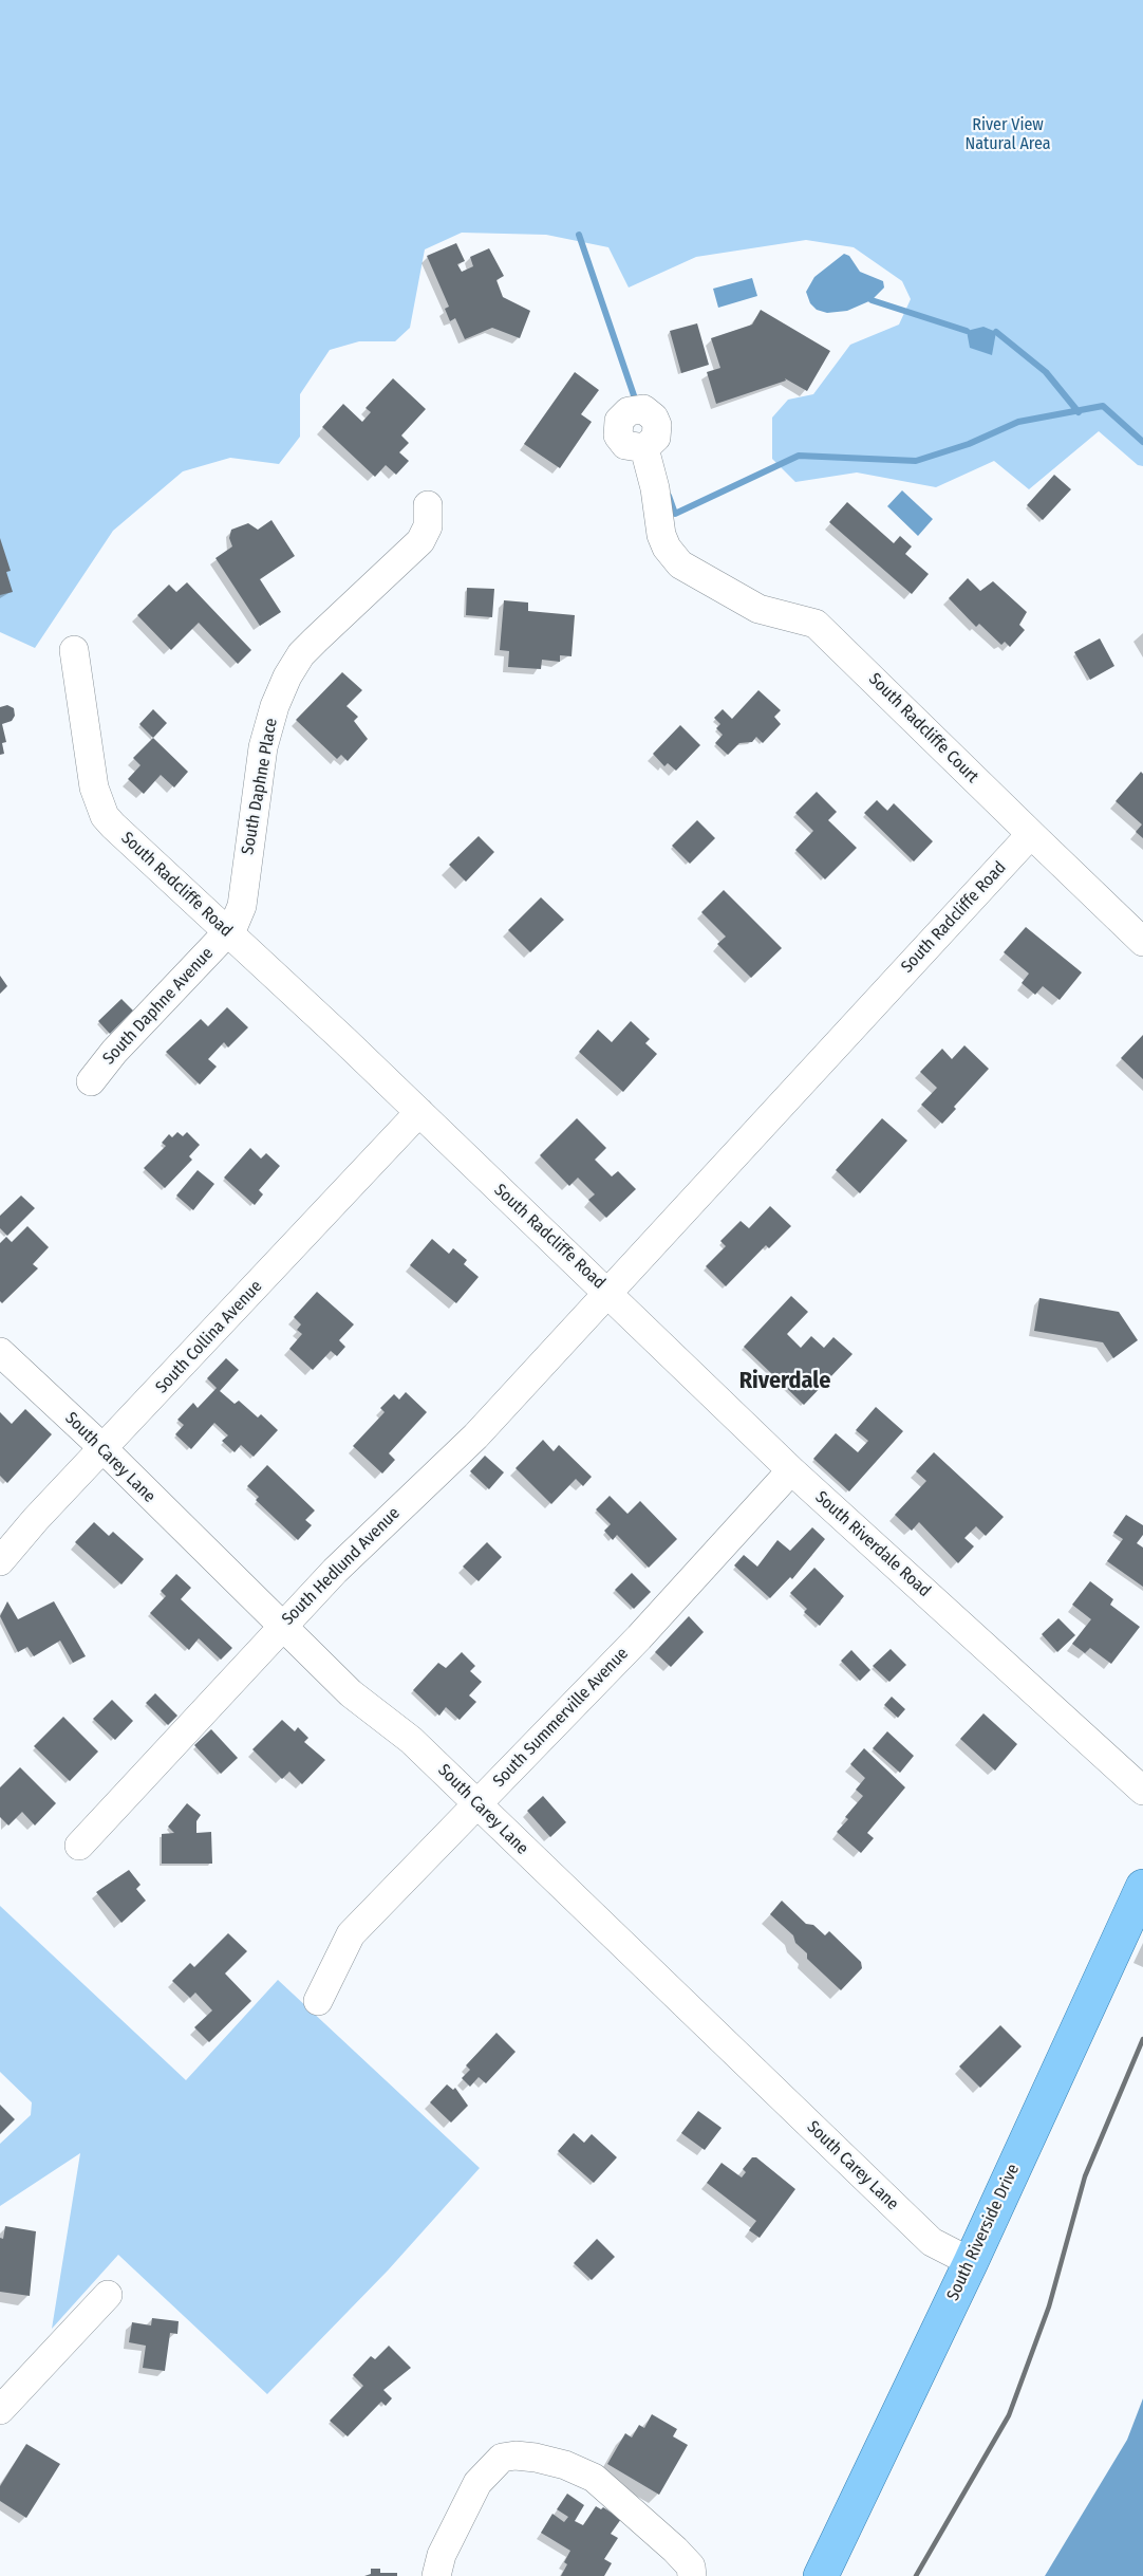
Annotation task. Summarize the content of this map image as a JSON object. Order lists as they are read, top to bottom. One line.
{"streets":{"main road":["South Riverside Drive"],"street":["South Radcliffe Court","South Daphne Place","South Radcliffe Road","South Daphne Avenue","South Collina Avenue","South Carey Lane","South Riverdale Road","South Hedlund Avenue","South Summerville Avenue"]},"crossings":[["South Radcliffe Court","South Radcliffe Road"],["South Daphne Place","South Radcliffe Road"],["South Daphne Place","South Daphne Avenue"],["South Radcliffe Road","South Daphne Avenue"],["South Radcliffe Road","South Collina Avenue"],["South Radcliffe Road","South Riverdale Road"],["South Radcliffe Road","South Hedlund Avenue"],["South Collina Avenue","South Carey Lane"],["South Carey Lane","South Hedlund Avenue"],["South Carey Lane","South Summerville Avenue"],["South Carey Lane","South Riverside Drive"],["South Riverdale Road","South Hedlund Avenue"],["South Riverdale Road","South Summerville Avenue"]],"districts":["Riverdale"],"parks":["River View Natural Area"]}
